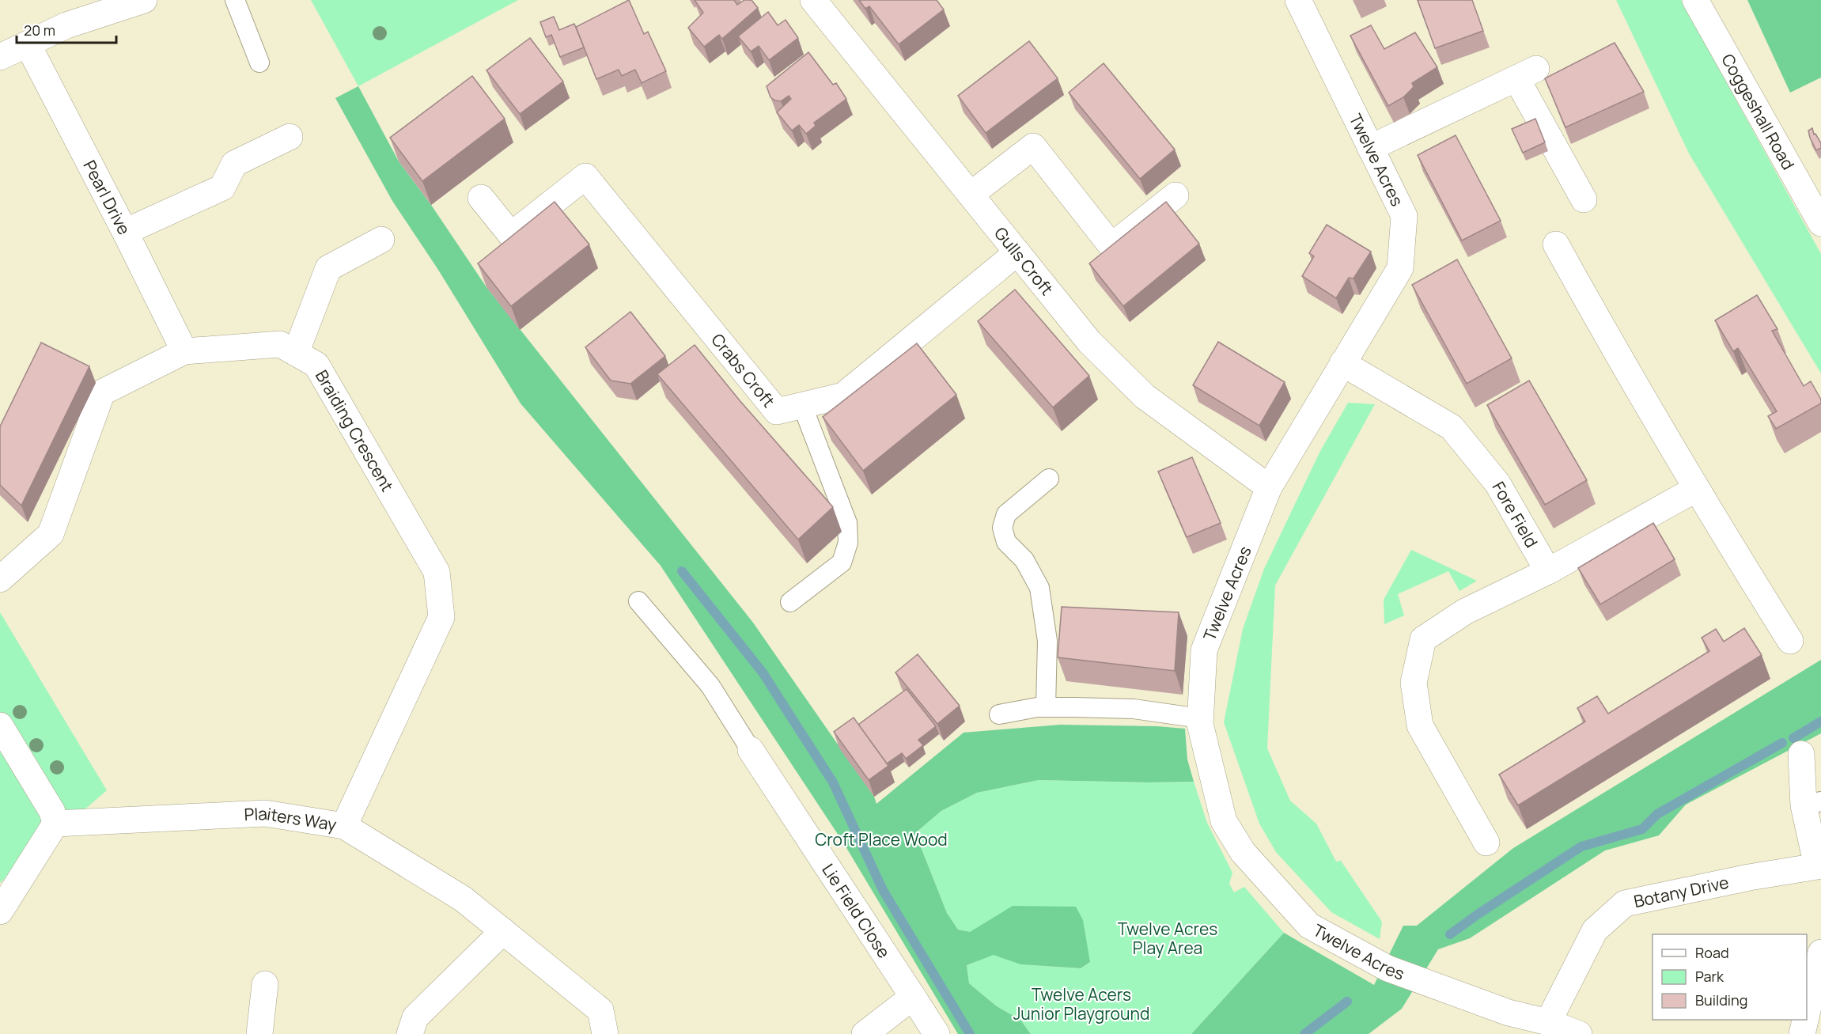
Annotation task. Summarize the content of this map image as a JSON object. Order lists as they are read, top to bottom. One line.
{"streets":{"street":["Coggeshall Road","Twelve Acres","Pearl Drive","Gulls Croft","Crabs Croft","Braiding Crescent","Fore Field","Plaiters Way","Botany Drive","Lie Field Close"]},"crossings":[["Twelve Acres","Gulls Croft"],["Twelve Acres","Fore Field"],["Twelve Acres","Botany Drive"],["Pearl Drive","Braiding Crescent"],["Gulls Croft","Crabs Croft"],["Braiding Crescent","Plaiters Way"]],"parks":["Croft Place Wood","Twelve Acres Play Area","Twelve Acers Junior Playground"],"legend":["Road","Park","Building"],"scale_bar":"20 m"}
